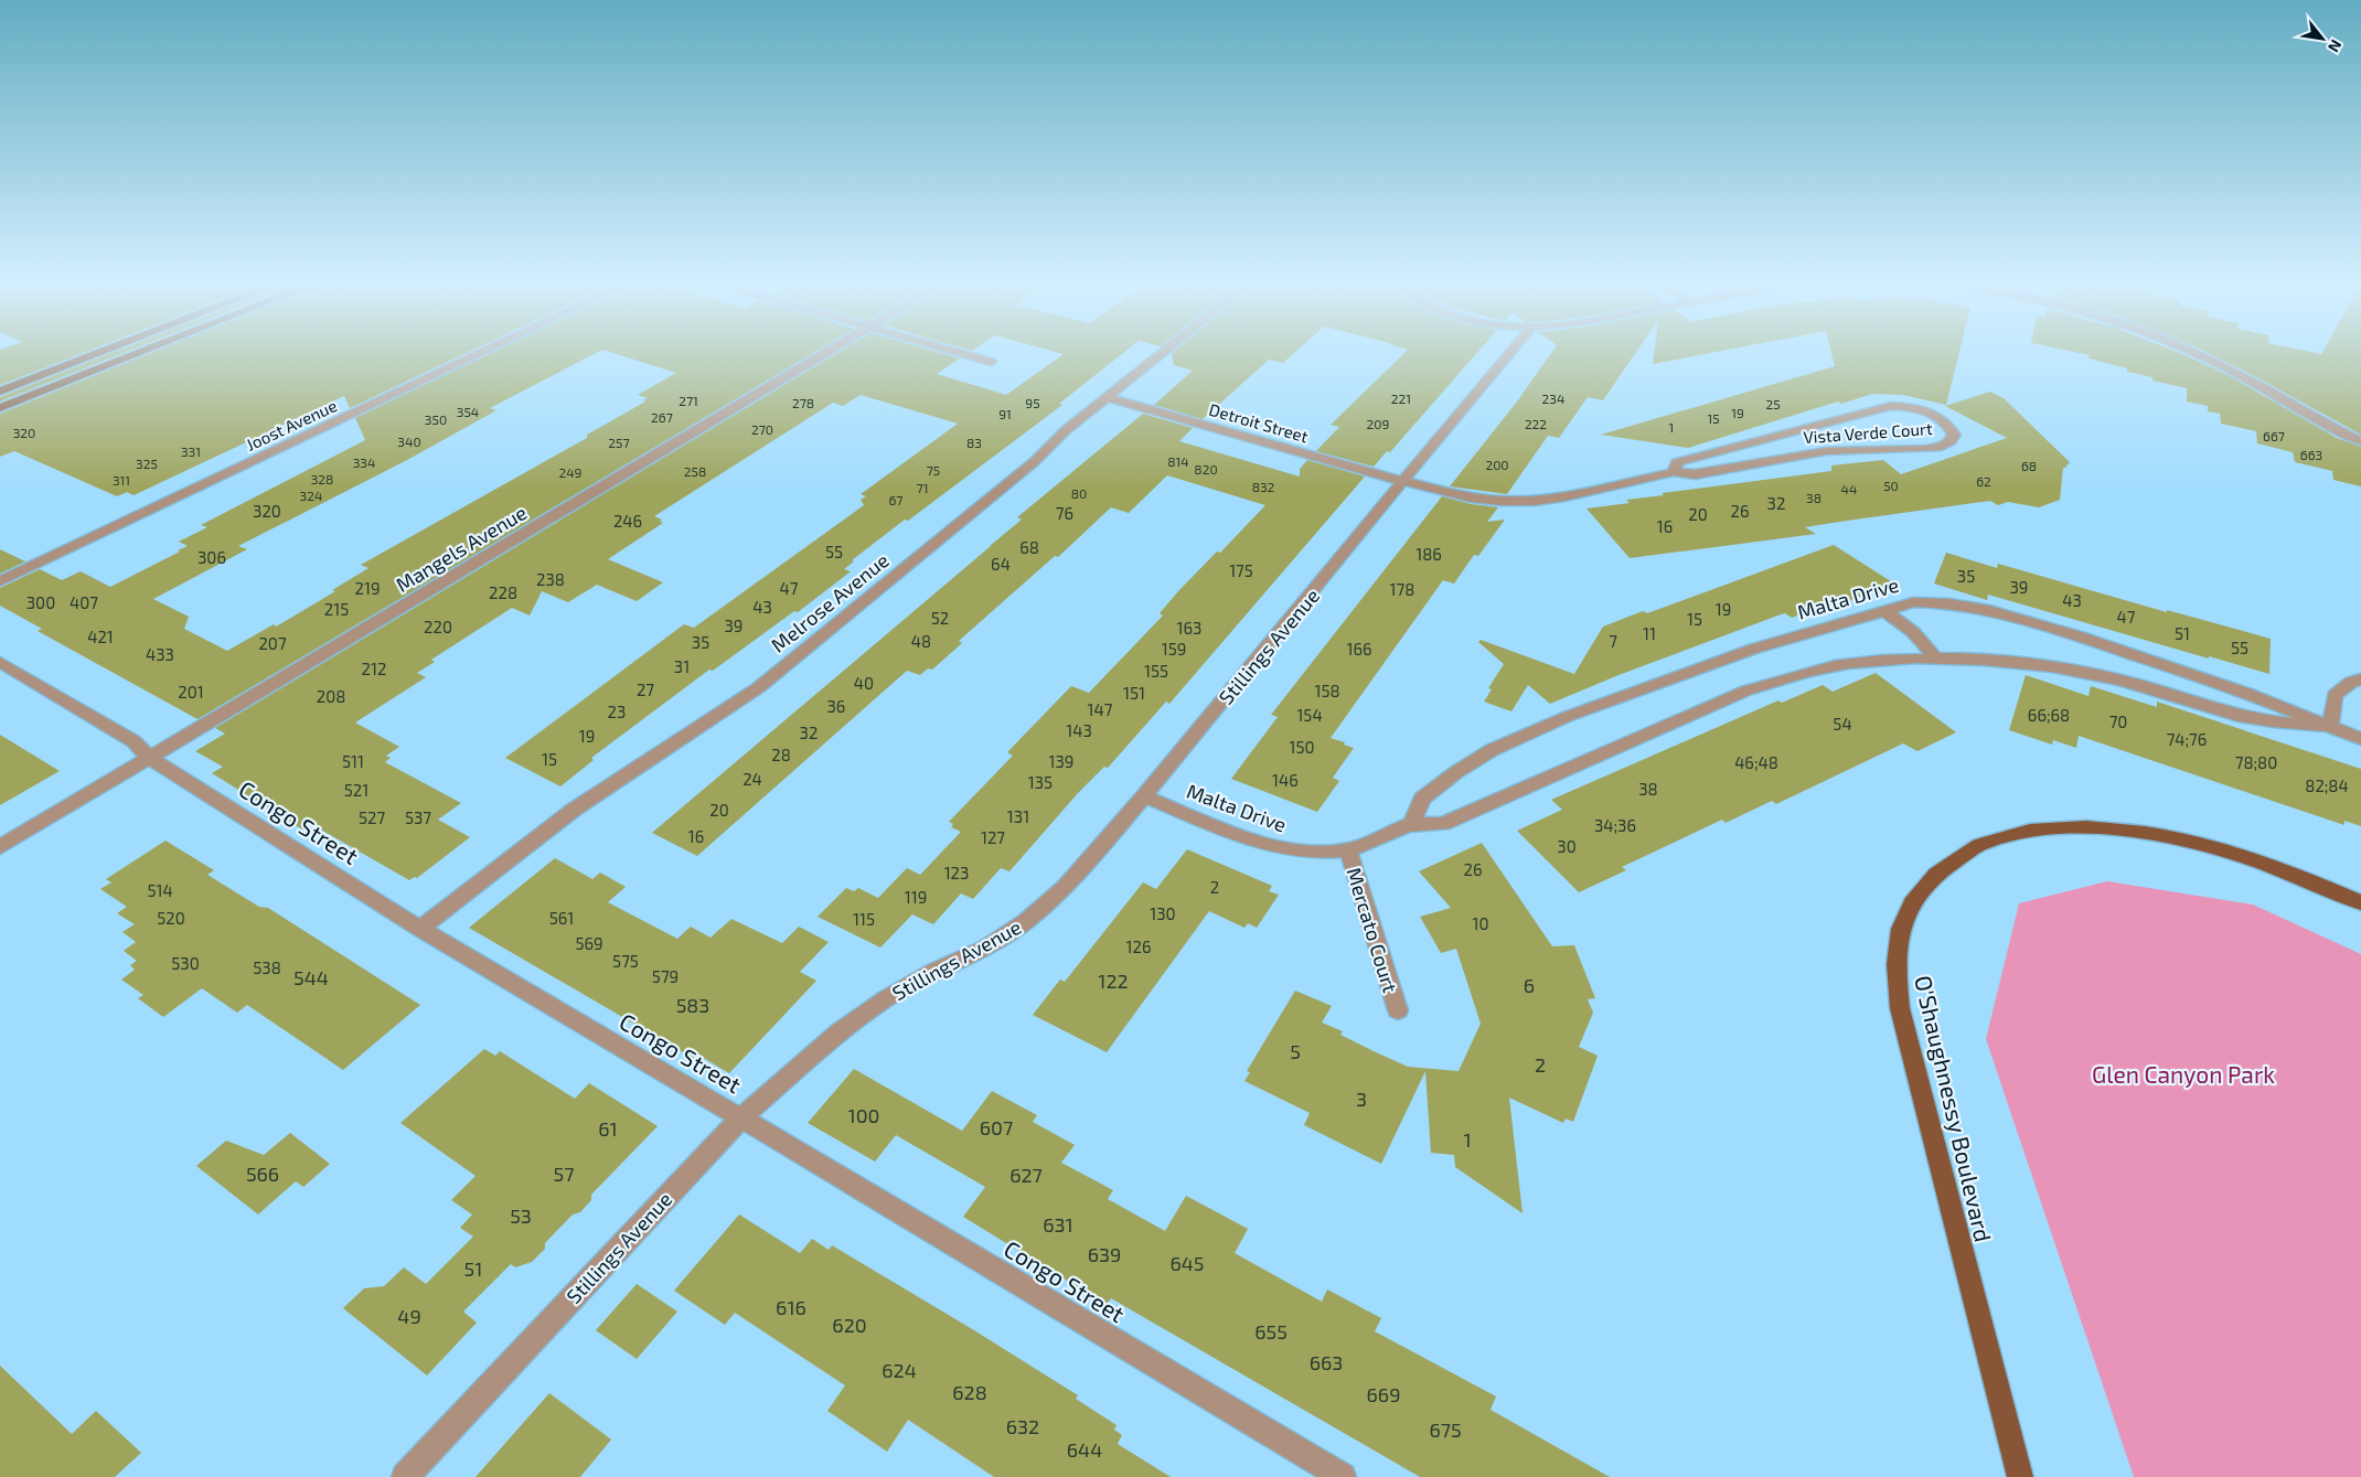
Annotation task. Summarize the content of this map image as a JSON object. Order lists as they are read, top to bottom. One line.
{"streets":{"main road":["O'Shaughnessy Boulevard"],"street":["Detroit Street","Joost Avenue","Vista Verde Court","Mangels Avenue","Malta Drive","Melrose Avenue","Stillings Avenue","Congo Street","Mercato Court"]},"crossings":[["Detroit Street","Vista Verde Court"],["Detroit Street","Melrose Avenue"],["Detroit Street","Stillings Avenue"],["Vista Verde Court","Stillings Avenue"],["Mangels Avenue","Congo Street"],["Malta Drive","Stillings Avenue"],["Malta Drive","Mercato Court"],["Melrose Avenue","Congo Street"],["Stillings Avenue","Congo Street"]],"parks":["Glen Canyon Park"],"house_numbers":["221","234","271","278","95","25","354","19","91","267","15","350","209","222","1","270","320","667","340","257","83","331","663","814","334","325","200","68","820","75","258","249","328","311","62","50","832","71","44","80","324","38","67","32","320","26","76","20","246","16","68","55","186","306","64","175","35","238","39","219","47","178","228","43","300","407","43","215","19","47","52","15","39","220","163","11","51","421","48","7","35","207","55","159","166","433","31","212","155","40","27","158","201","151","208","36","147","23","154","66;68","70","54","143","32","19","74;76","150","28","15","511","139","46;48","78;80","24","146","135","82;84","38","521","20","131","527","537","34;36","16","127","30","26","123","2","514","119","130","520","561","115","10","569","126","575","530","538","579","544","122","6","583","5","2","3","100","607","61","1","566","57","627","53","631","639","645","51","616","49","620","655","663","624","628","669","632","675","644"],"north":"bottom right"}
